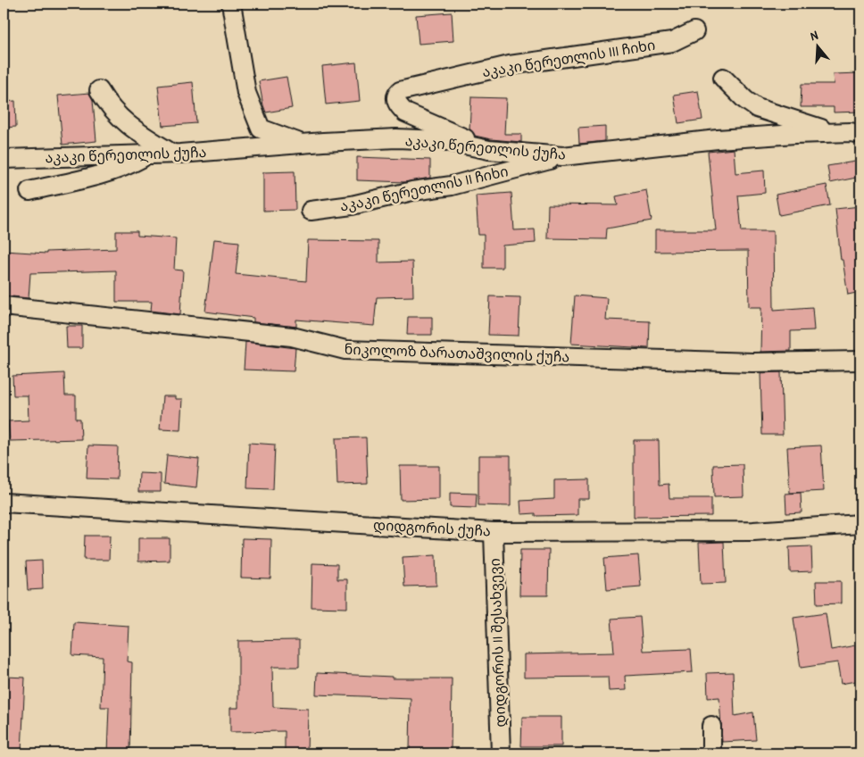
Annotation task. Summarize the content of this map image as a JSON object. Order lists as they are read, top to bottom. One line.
{"streets":{"street":["აკაკი წერეთლის III ჩიხი","აკაკი წერეთლის ქუჩა","აკაკი წერეთლის II ჩიხი","ნიკოლოზ ბარათაშვილის ქუჩა","დიდგორის ქუჩა","დიდგორის II შესახვევი"]},"crossings":[["აკაკი წერეთლის III ჩიხი","აკაკი წერეთლის ქუჩა"],["აკაკი წერეთლის ქუჩა","აკაკი წერეთლის II ჩიხი"],["დიდგორის ქუჩა","დიდგორის II შესახვევი"]],"north":"top"}
